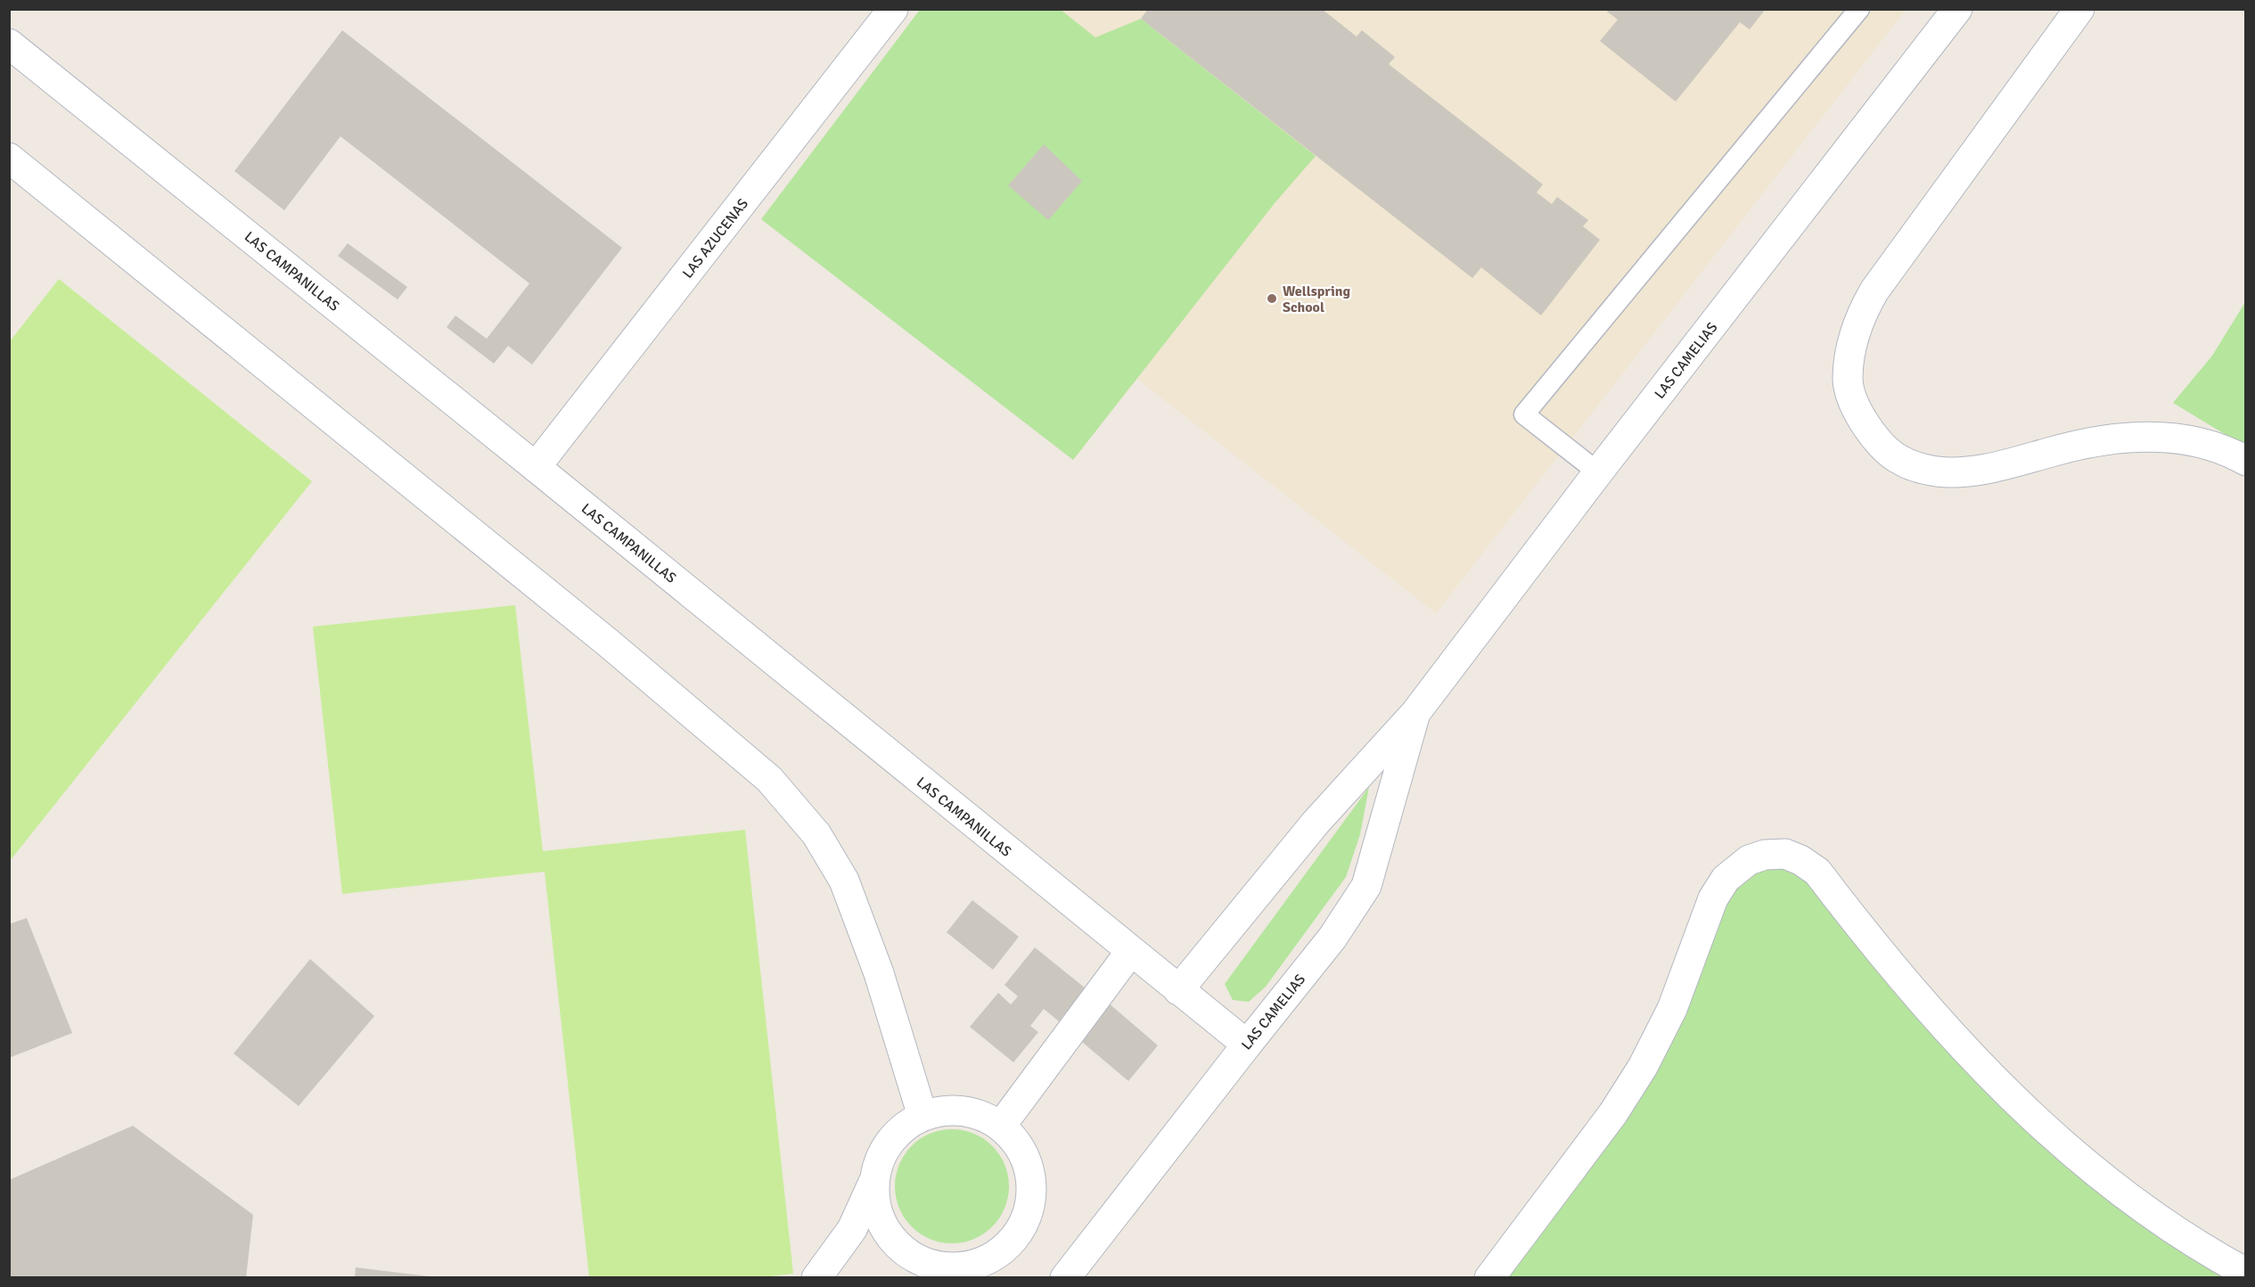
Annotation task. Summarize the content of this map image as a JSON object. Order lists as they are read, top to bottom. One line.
{"streets":{"street":["LAS AZUCENAS","LAS CAMPANILLAS","LAS CAMELIAS"]},"crossings":[["LAS AZUCENAS","LAS CAMPANILLAS"],["LAS CAMPANILLAS","LAS CAMELIAS"]],"places":["Wellspring School"]}
